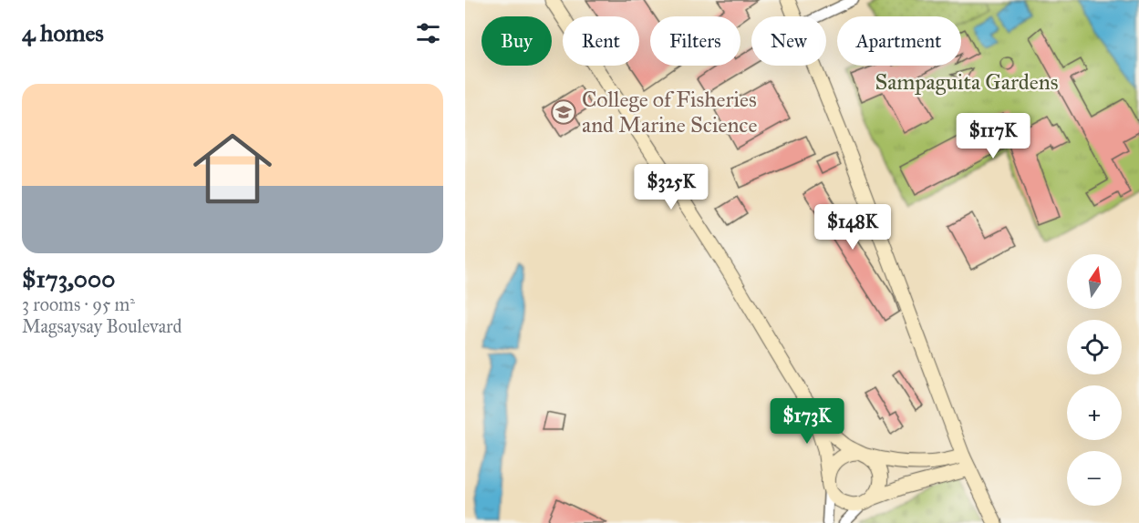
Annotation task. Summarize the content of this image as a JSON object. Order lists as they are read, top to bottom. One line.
{"parks":["Sampaguita Gardens"],"places":{"school or university":["College of Fisheries and Marine Science"]},"north":"top","page":{"heading":"4 homes","chip":["Buy","Rent","Filters","New","Apartment"],"list":[{"name":"$173,000","note":"3 rooms · 95 m² · Magsaysay Boulevard"}],"price":["$117K","$325K","$148K","$173K"],"map_buttons":["+","−"]}}
